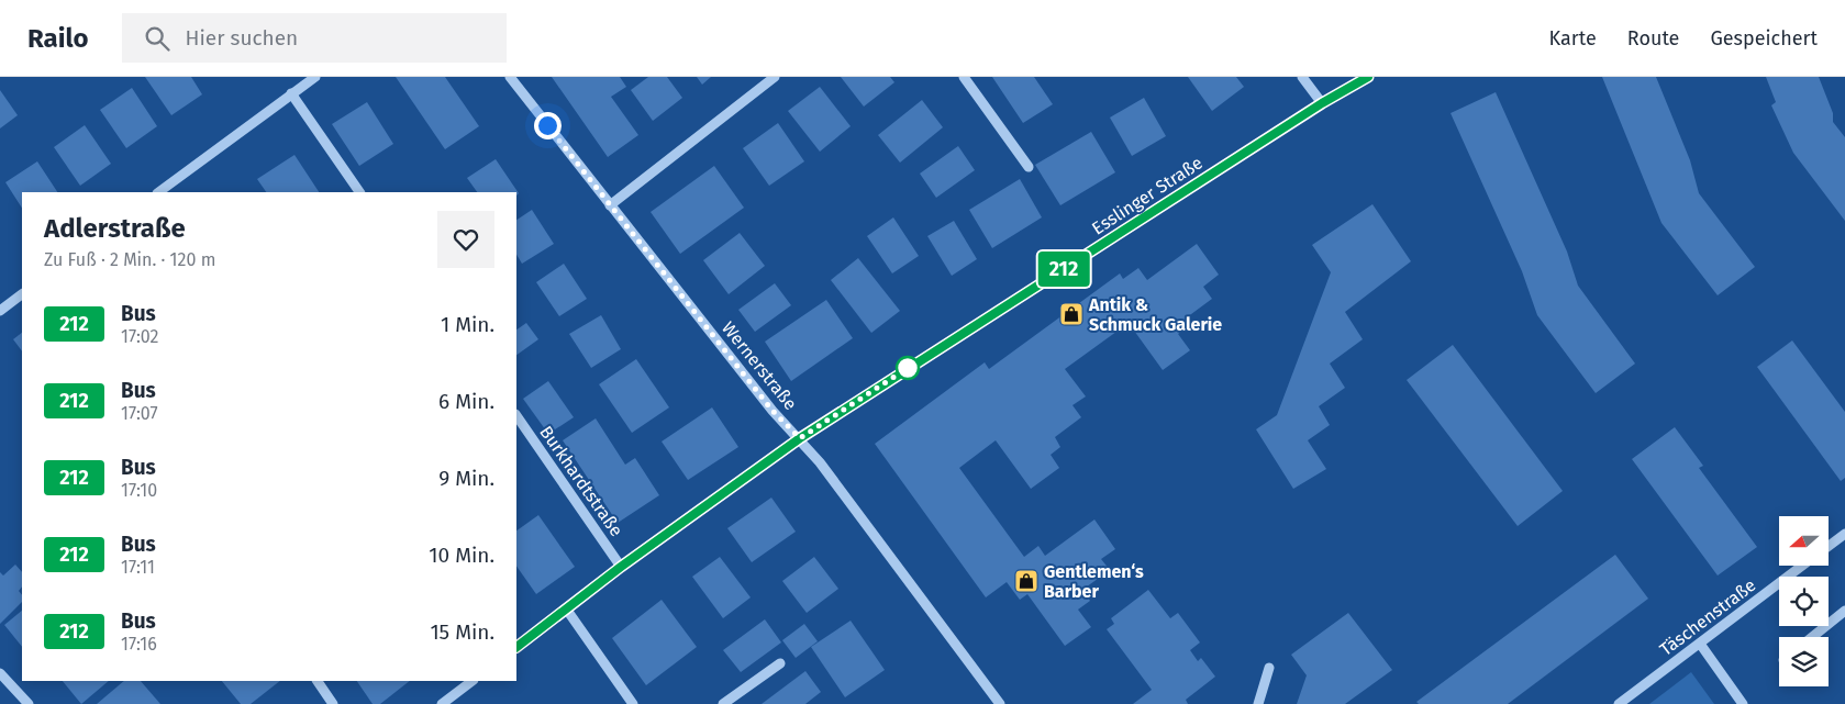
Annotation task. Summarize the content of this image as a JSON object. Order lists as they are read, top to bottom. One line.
{"streets":{"street":["Esslinger Straße","Wernerstraße","Burkhardtstraße","Täschenstraße"]},"crossings":[["Esslinger Straße","Wernerstraße"],["Esslinger Straße","Burkhardtstraße"]],"places":{"shop":["Antik & Schmuck Galerie","Gentlemen‘s Barber"]},"lines":["bus line 212"],"north":"left","page":{"header":"Railo","search":"Hier suchen","nav":["Karte","Route","Gespeichert"],"on_map":"212","heading":["Adlerstraße","Zu Fuß · 2 Min. · 120 m"],"list":[{"mark":"212","name":"Bus","note":"17:02","value":"1 Min."},{"mark":"212","name":"Bus","note":"17:07","value":"6 Min."},{"mark":"212","name":"Bus","note":"17:10","value":"9 Min."},{"mark":"212","name":"Bus","note":"17:11","value":"10 Min."},{"mark":"212","name":"Bus","note":"17:16","value":"15 Min."}]}}
